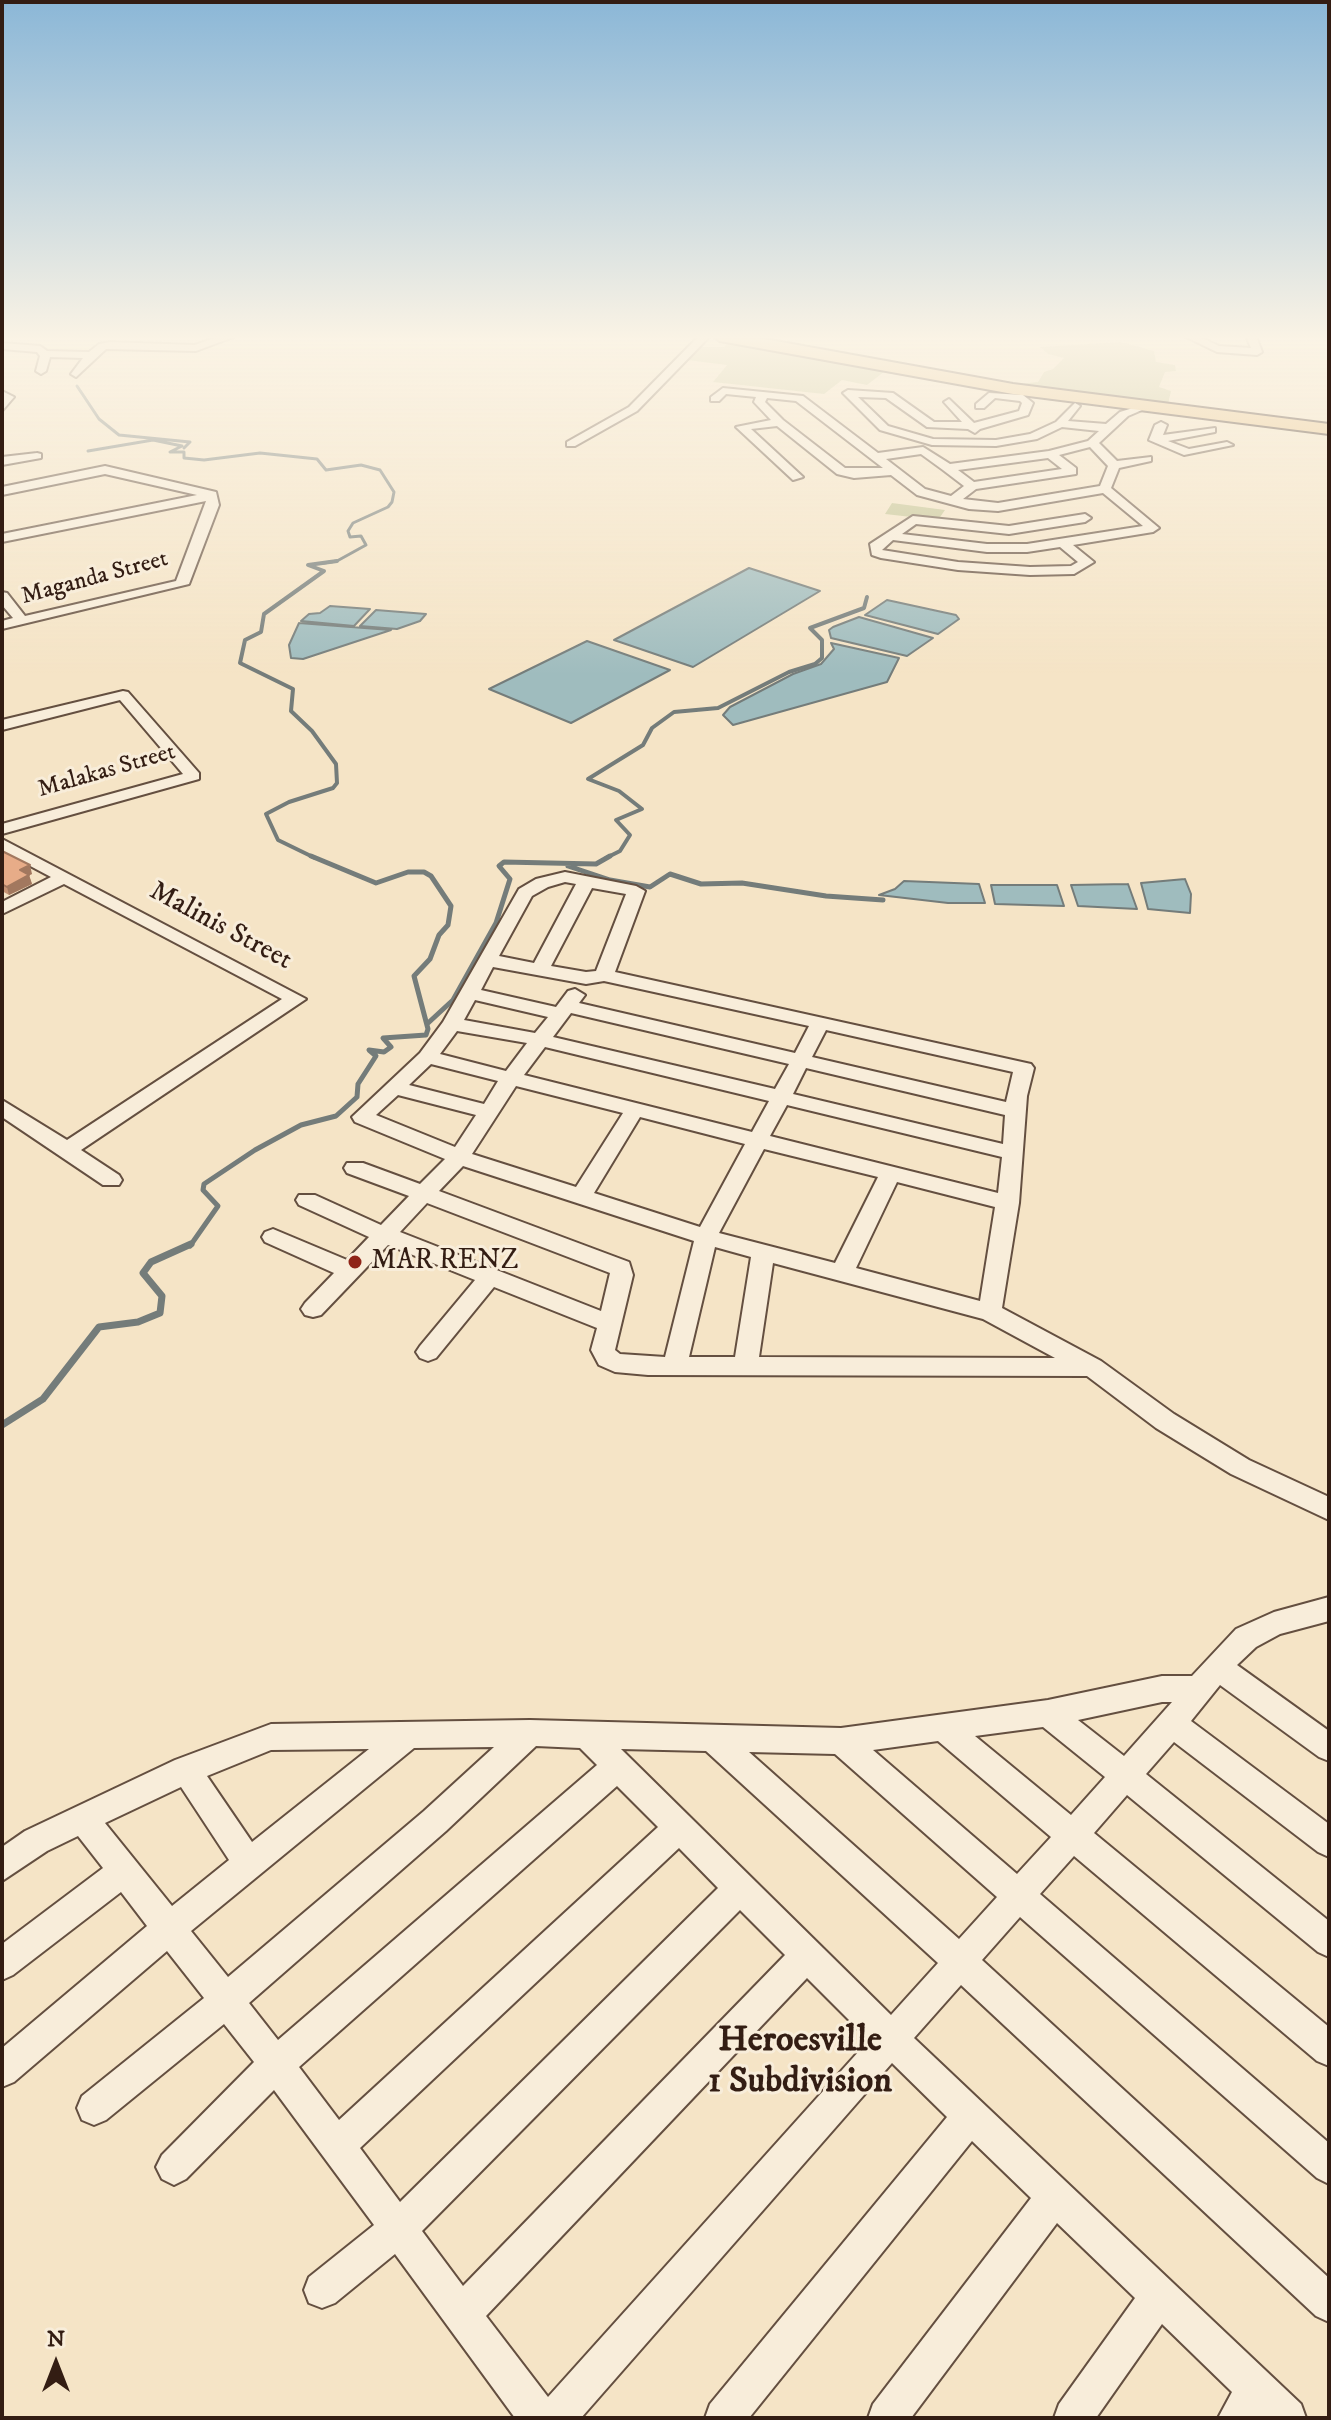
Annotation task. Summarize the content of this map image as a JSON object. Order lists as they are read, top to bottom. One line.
{"streets":{"street":["Maganda Street","Malakas Street","Malinis Street"]},"districts":["Heroesville 1 Subdivision"],"places":["MAR RENZ"],"north":"top"}
